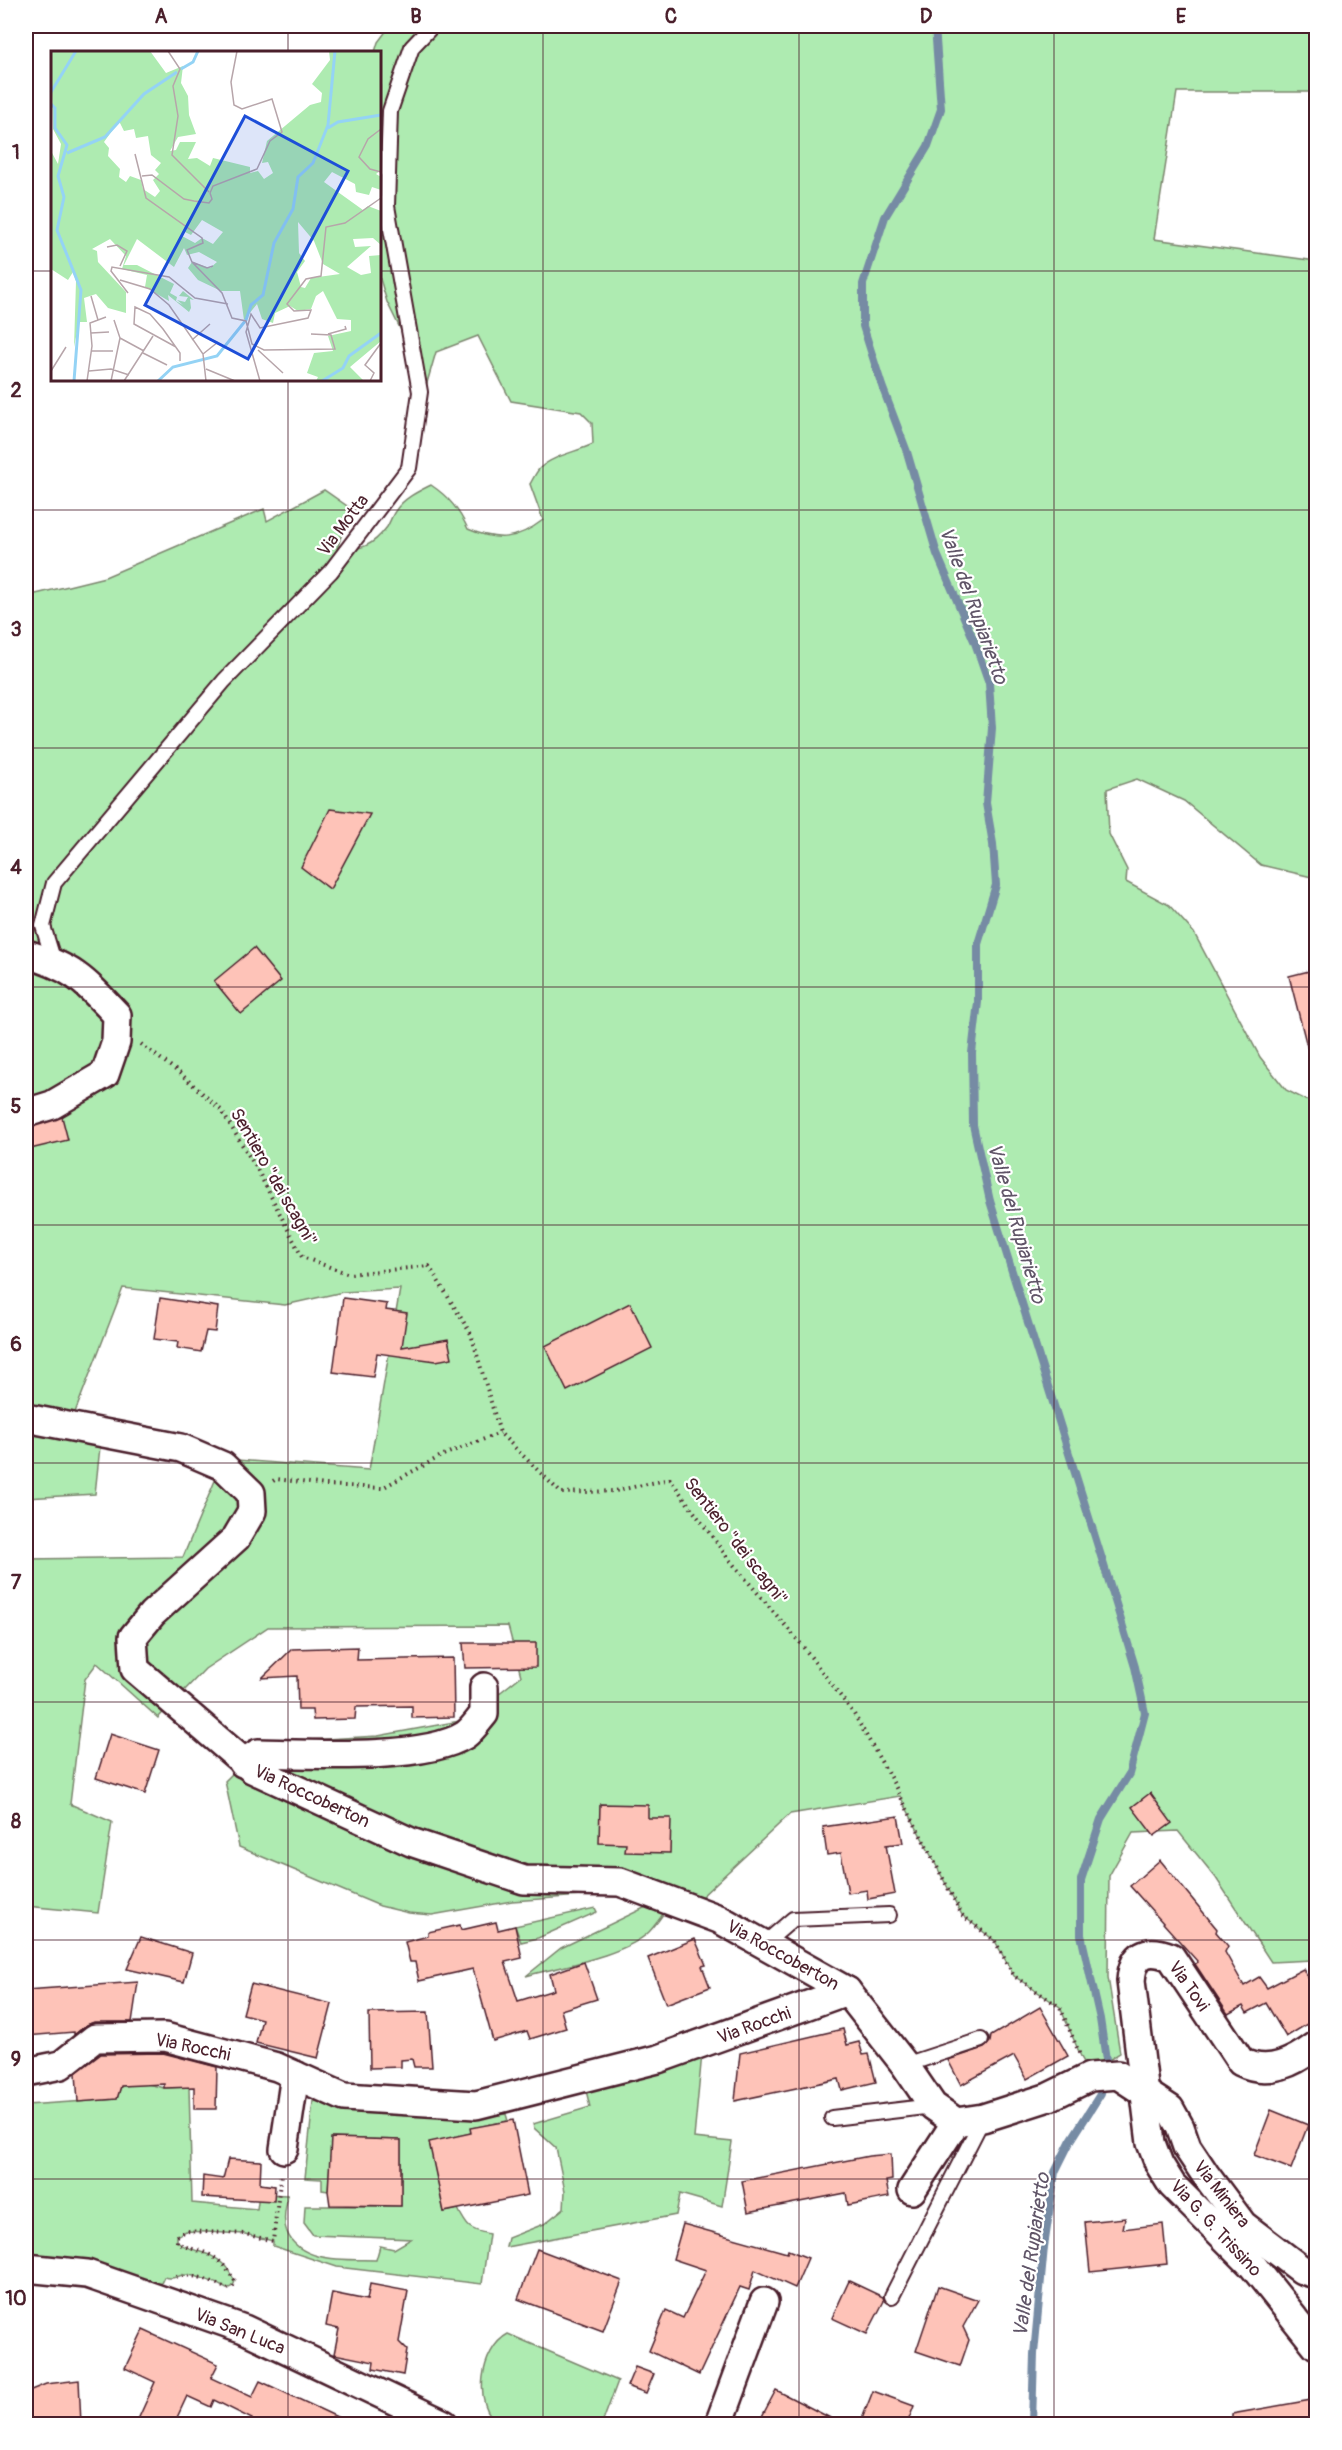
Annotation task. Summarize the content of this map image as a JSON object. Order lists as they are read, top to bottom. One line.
{"streets":{"street":["Via Roccoberton","Via Tovi","Via Rocchi","Via Miniera","Via G. G. Trissino","Via San Luca"],"lane":["Via Motta"],"path":["Sentiero \"dei scagni\""]},"crossings":[["Via Roccoberton","Via Rocchi"],["Via Tovi","Via Miniera"],["Via Tovi","Via G. G. Trissino"],["Via Miniera","Via G. G. Trissino"]],"water":["Valle del Rupiarietto"],"grid":{"columns":["A","B","C","D","E"],"rows":["1","2","3","4","5","6","7","8","9","10"]}}
